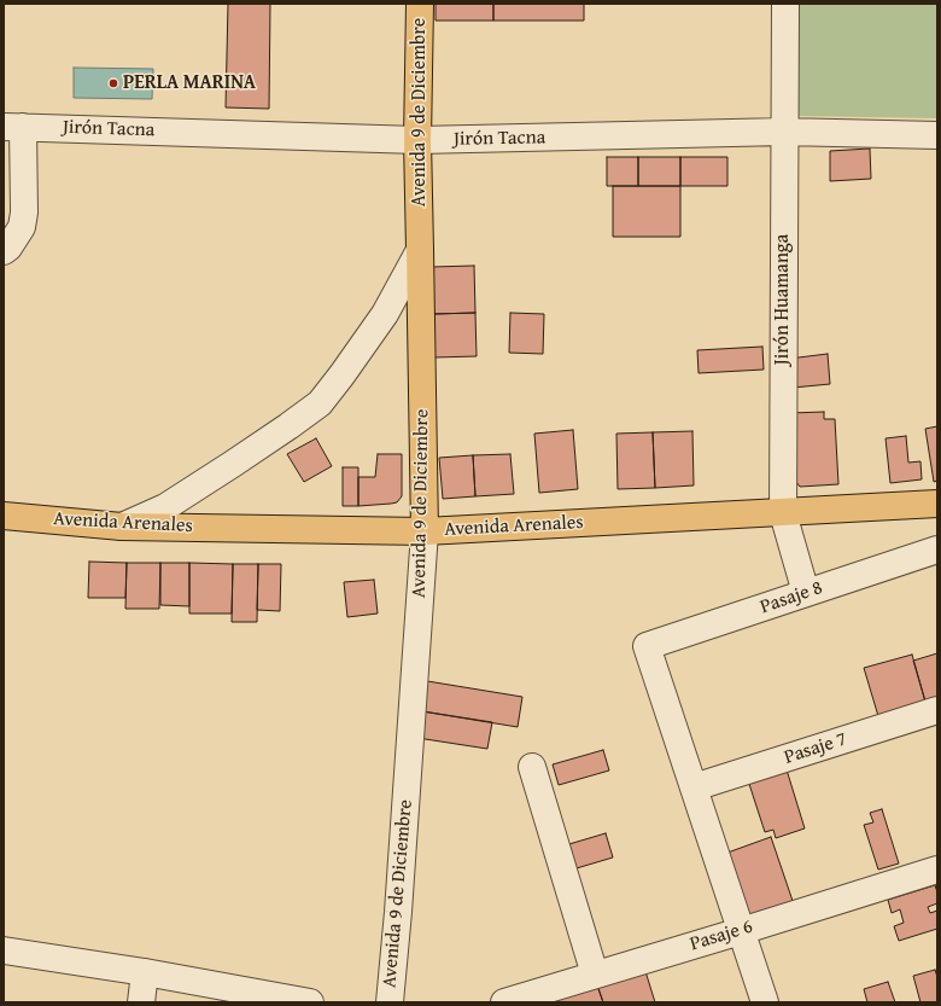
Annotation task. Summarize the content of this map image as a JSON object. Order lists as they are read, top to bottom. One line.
{"streets":{"main road":["Avenida 9 de Diciembre","Avenida Arenales"],"street":["Jirón Tacna","Jirón Huamanga","Pasaje 8","Pasaje 7","Pasaje 6"]},"crossings":[["Avenida 9 de Diciembre","Jirón Tacna"],["Avenida 9 de Diciembre","Avenida Arenales"],["Jirón Tacna","Jirón Huamanga"],["Jirón Huamanga","Avenida Arenales"],["Jirón Huamanga","Pasaje 8"],["Pasaje 8","Pasaje 7"]],"places":["PERLA MARINA"]}
